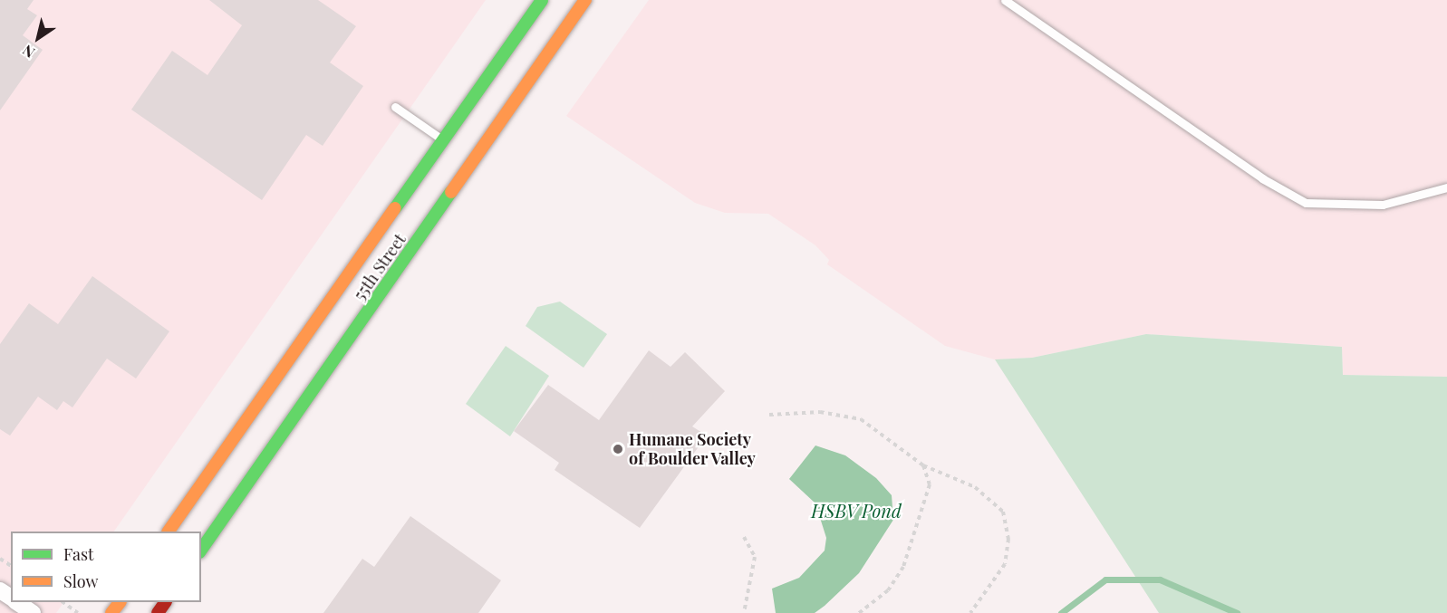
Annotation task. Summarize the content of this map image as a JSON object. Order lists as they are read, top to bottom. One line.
{"streets":{"main road":["55th Street"]},"water":["HSBV Pond"],"places":["Humane Society of Boulder Valley"],"legend":["Fast","Slow"],"north":"bottom left"}
